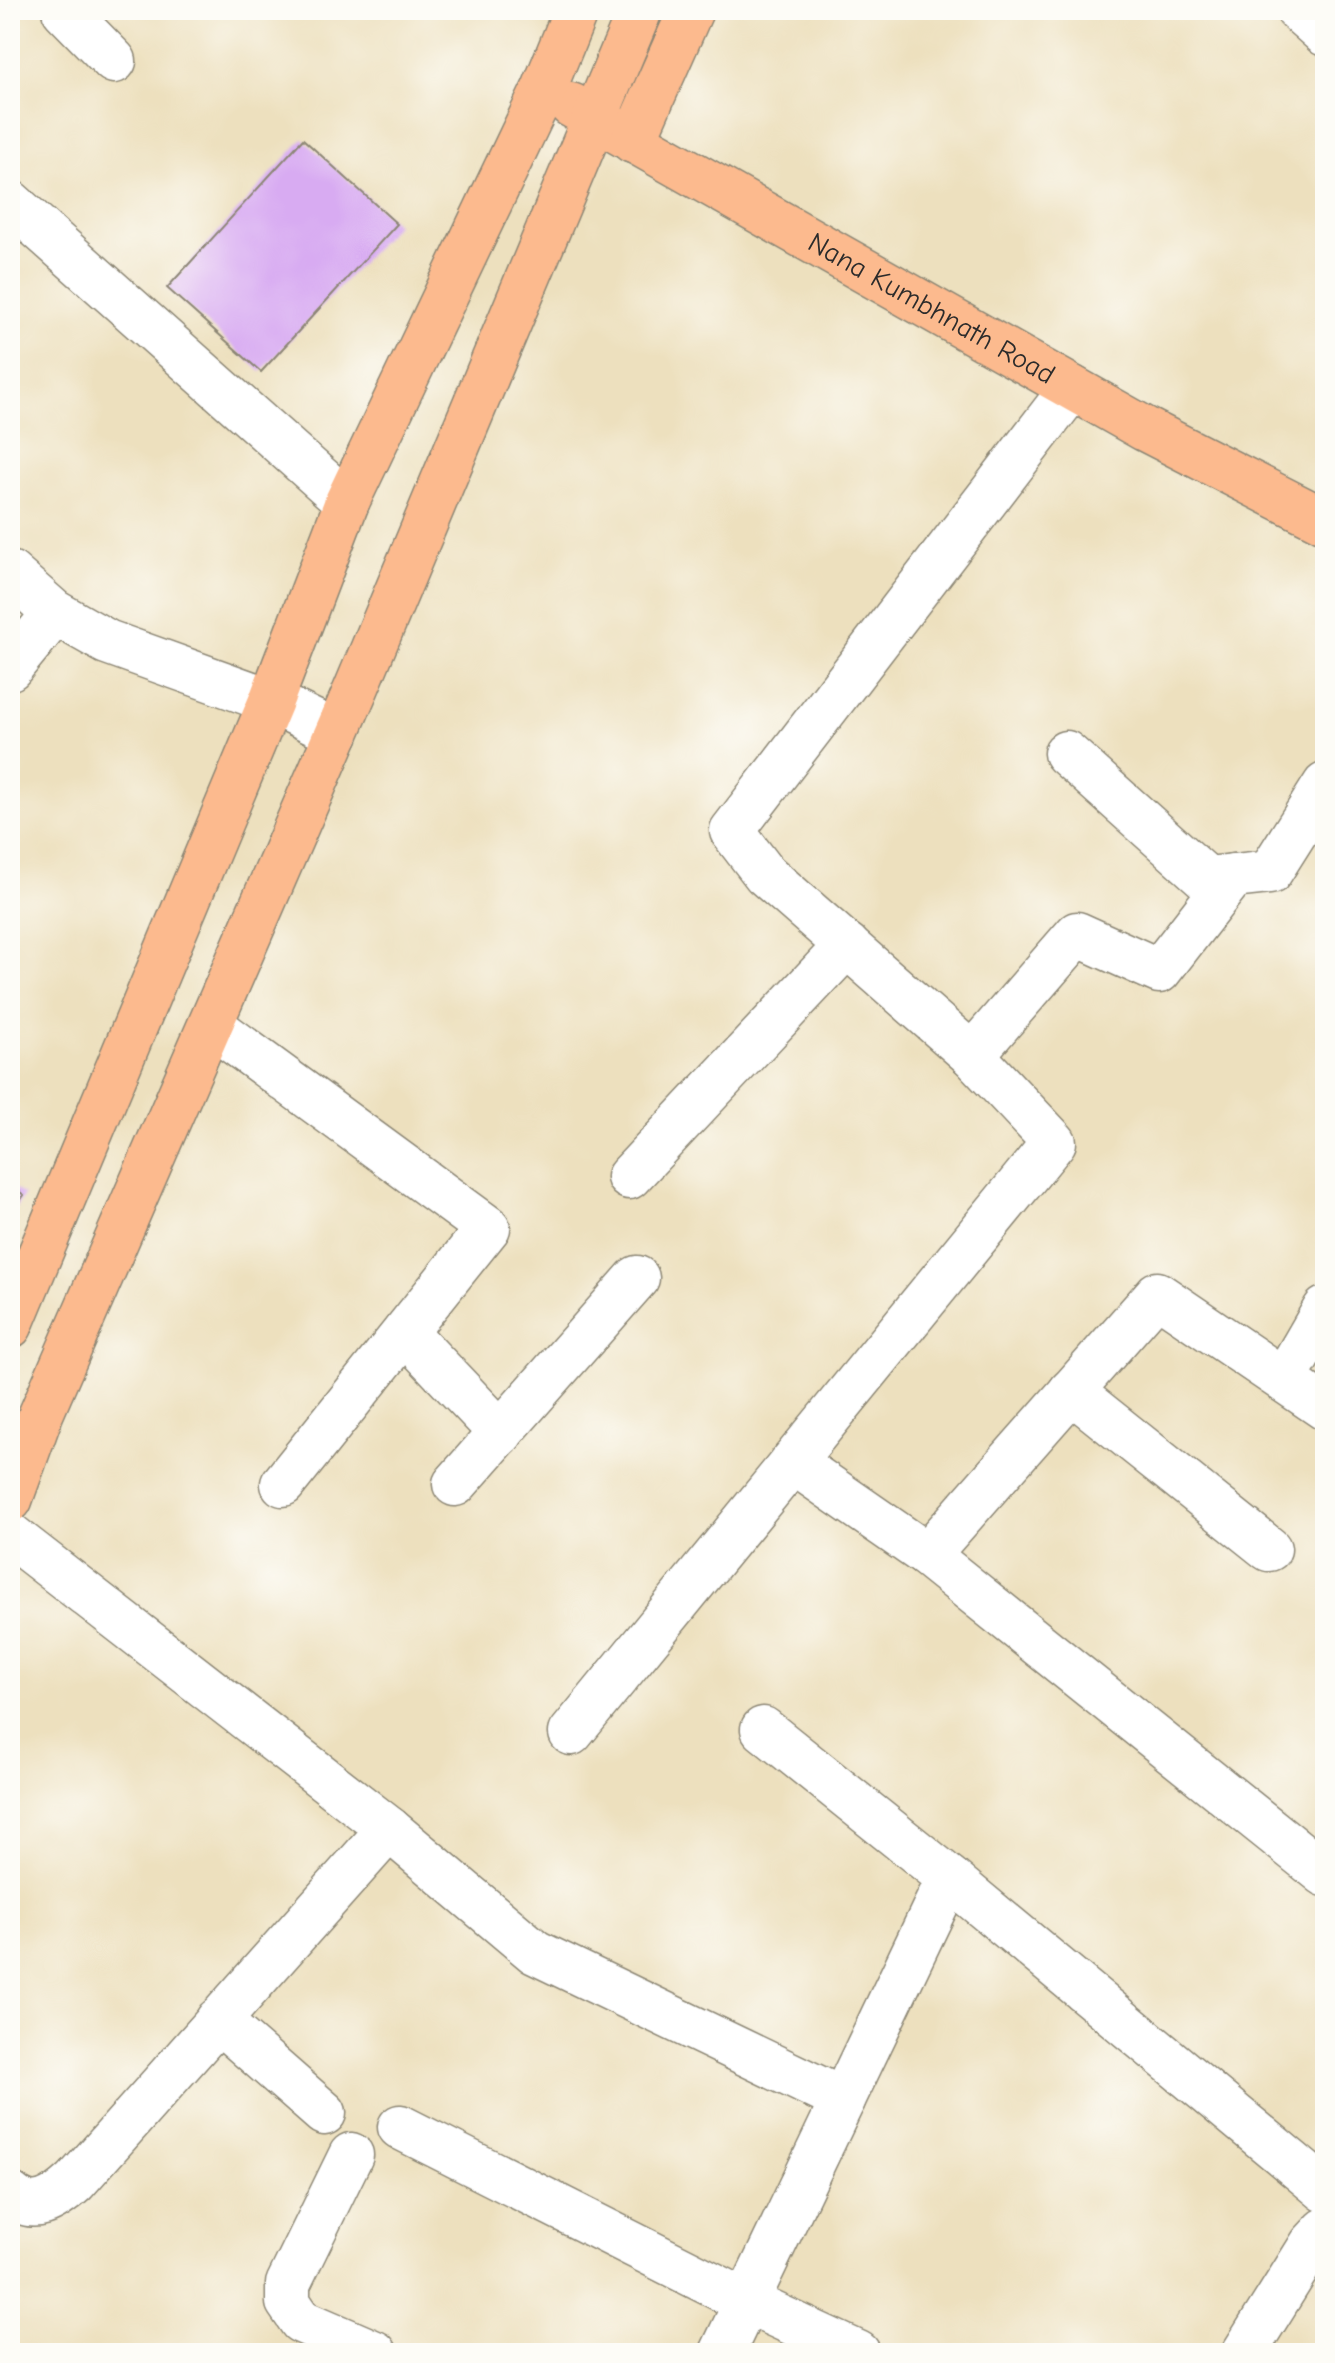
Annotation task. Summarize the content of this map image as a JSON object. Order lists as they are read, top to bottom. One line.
{"streets":{"main road":["Nana Kumbhnath Road"]}}
